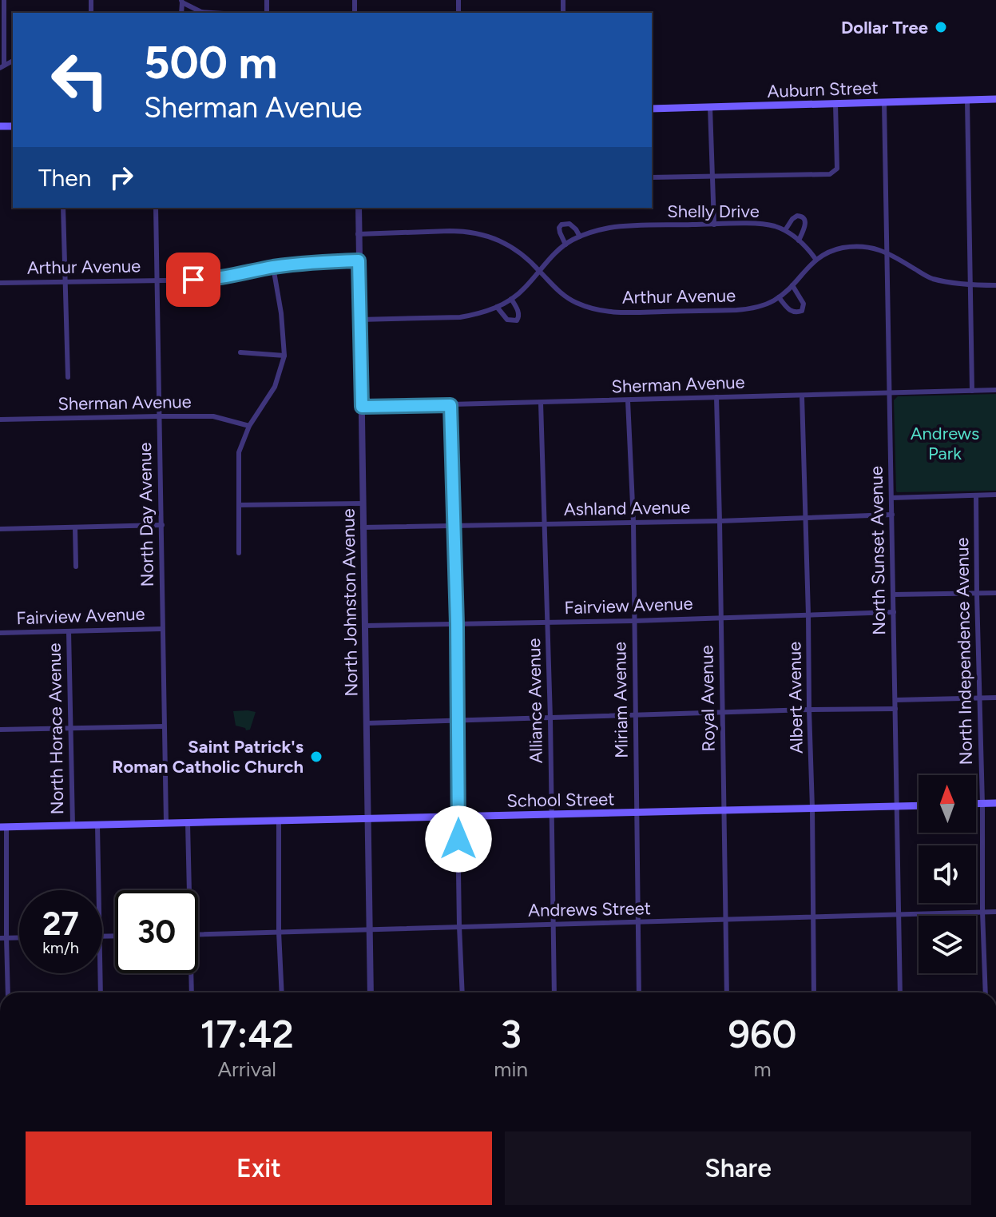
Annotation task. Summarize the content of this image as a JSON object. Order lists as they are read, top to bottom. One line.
{"streets":{"main road":["Auburn Street","School Street"],"street":["Shelly Drive","Arthur Avenue","Sherman Avenue","Ashland Avenue","North Day Avenue","North Sunset Avenue","North Johnston Avenue","Fairview Avenue","North Independence Avenue","Albert Avenue","Royal Avenue","Miriam Avenue","Alliance Avenue","North Horace Avenue","Andrews Street"]},"crossings":[["Auburn Street","North Sunset Avenue"],["Shelly Drive","Arthur Avenue"],["Shelly Drive","North Johnston Avenue"],["Arthur Avenue","North Day Avenue"],["Arthur Avenue","North Sunset Avenue"],["Arthur Avenue","North Johnston Avenue"],["Sherman Avenue","North Day Avenue"],["Sherman Avenue","North Sunset Avenue"],["Sherman Avenue","North Johnston Avenue"],["Sherman Avenue","Albert Avenue"],["Sherman Avenue","Royal Avenue"],["Sherman Avenue","Miriam Avenue"],["Sherman Avenue","Alliance Avenue"],["Ashland Avenue","North Sunset Avenue"],["Ashland Avenue","North Johnston Avenue"],["Ashland Avenue","Albert Avenue"],["Ashland Avenue","Royal Avenue"],["Ashland Avenue","Miriam Avenue"],["Ashland Avenue","Alliance Avenue"],["North Day Avenue","Fairview Avenue"],["North Day Avenue","School Street"],["North Sunset Avenue","Fairview Avenue"],["North Sunset Avenue","School Street"],["North Sunset Avenue","Andrews Street"],["North Johnston Avenue","Fairview Avenue"],["North Johnston Avenue","School Street"],["North Johnston Avenue","Andrews Street"],["Fairview Avenue","Albert Avenue"],["Fairview Avenue","Royal Avenue"],["Fairview Avenue","Miriam Avenue"],["Fairview Avenue","Alliance Avenue"],["Fairview Avenue","North Horace Avenue"],["North Independence Avenue","Andrews Street"],["Albert Avenue","School Street"],["Albert Avenue","Andrews Street"],["Royal Avenue","School Street"],["Royal Avenue","Andrews Street"],["Miriam Avenue","School Street"],["Miriam Avenue","Andrews Street"],["Alliance Avenue","School Street"],["Alliance Avenue","Andrews Street"],["North Horace Avenue","School Street"]],"parks":["Andrews Park"],"places":["Dollar Tree","Saint Patrick's Roman Catholic Church"],"north":"top","page":{"turn":["500 m","Sherman Avenue"],"then":"Then","speed":"27 km/h","limit":"30","eta":["17:42","Arrival","3","min","960","m"],"buttons":["Exit","Share"]}}
